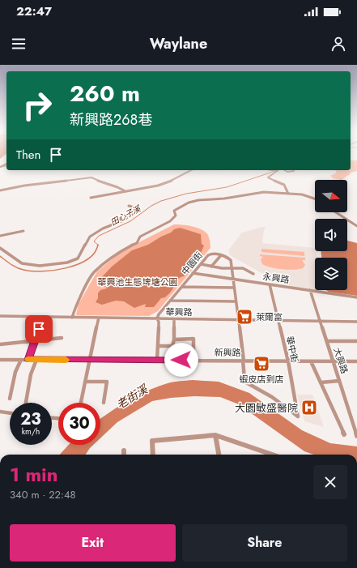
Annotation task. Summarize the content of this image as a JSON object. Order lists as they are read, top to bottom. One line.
{"streets":{"street":["中園街","永興路","華興路","華中街","新興路","大興路"]},"crossings":[["中園街","永興路"],["中園街","華興路"],["永興路","華中街"],["永興路","大興路"],["華興路","華中街"],["華興路","大興路"],["華中街","新興路"],["新興路","大興路"]],"water":["田心子溪","老街溪"],"parks":["華興池生態埤塘公園"],"places":{"supermarket":["萊爾富","蝦皮店到店"],"hospital":["大園敏盛醫院"]},"north":"right","page":{"status":"22:47","header":"Waylane","turn":["260 m","新興路268巷"],"then":"Then","speed":"23 km/h","limit":"30","heading":["1 min","340 m · 22:48"],"buttons":["Exit","Share"]}}
